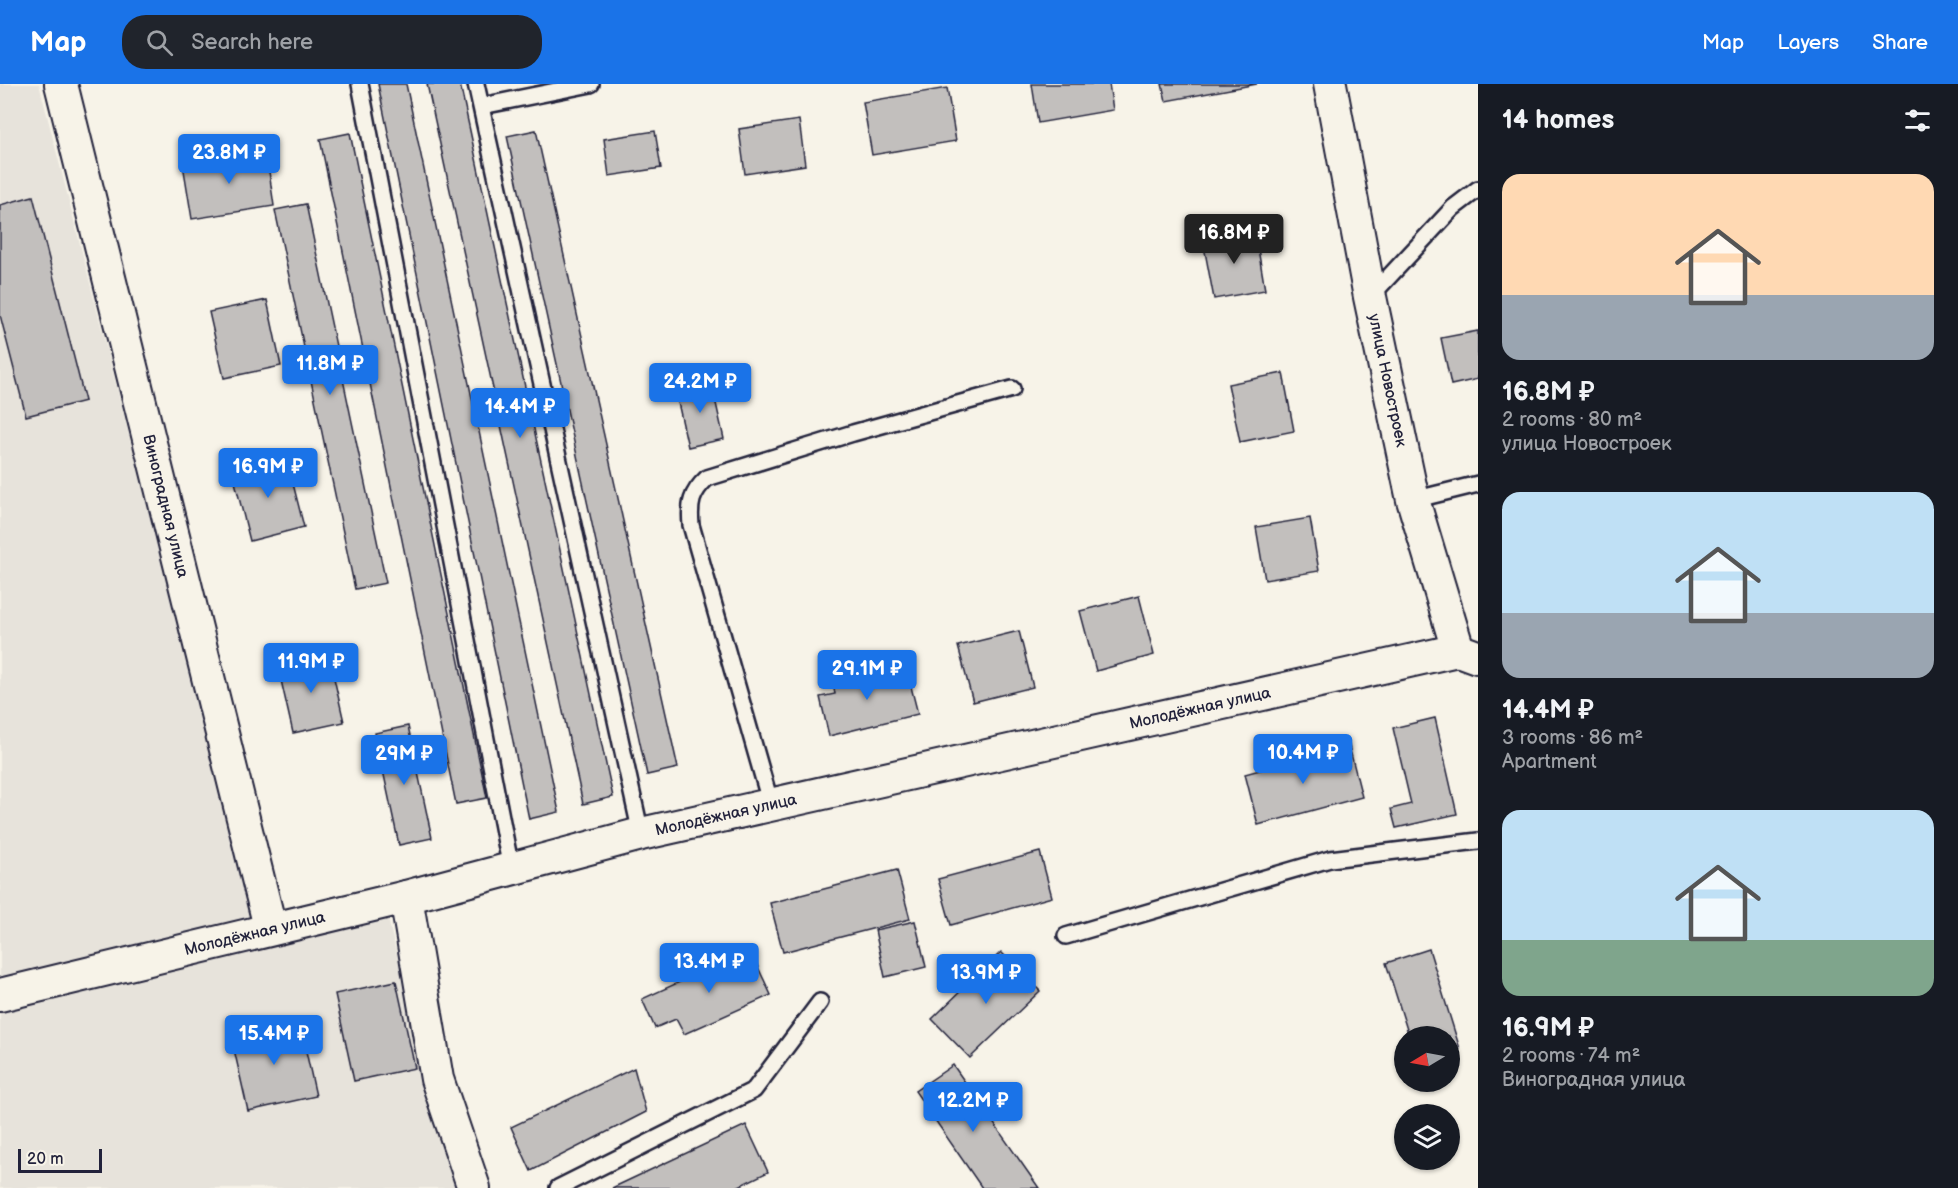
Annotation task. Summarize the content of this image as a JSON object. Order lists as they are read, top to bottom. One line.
{"streets":{"street":["улица Новостроек","Виноградная улица","Молодёжная улица"]},"crossings":[["улица Новостроек","Молодёжная улица"],["Виноградная улица","Молодёжная улица"]],"scale_bar":"20 m","north":"left","page":{"header":"Map","search":"Search here","nav":["Map","Layers","Share"],"heading":"14 homes","price":["23.8M ₽","16.8M ₽","11.8M ₽","24.2M ₽","14.4M ₽","16.9M ₽","11.9M ₽","29.1M ₽","10.4M ₽","29M ₽","13.4M ₽","13.9M ₽","15.4M ₽","12.2M ₽"],"list":[{"name":"16.8M ₽","note":"2 rooms · 80 m² · улица Новостроек"},{"name":"14.4M ₽","note":"3 rooms · 86 m² · Apartment"},{"name":"16.9M ₽","note":"2 rooms · 74 m² · Виноградная улица"}],"scale":"20 m"}}
